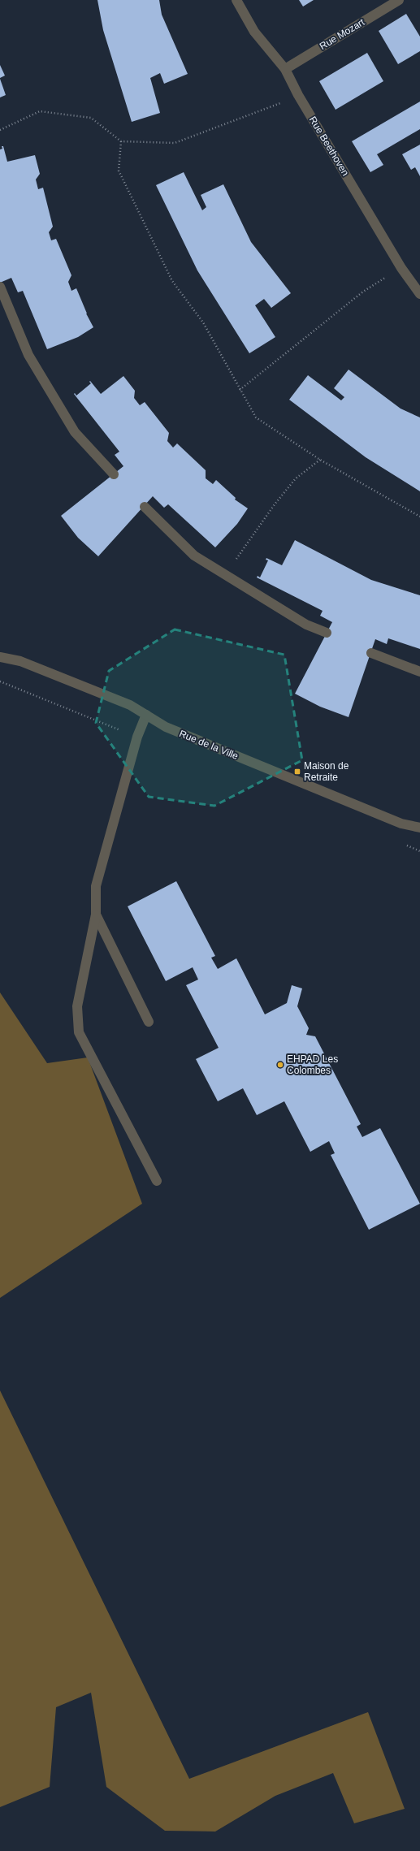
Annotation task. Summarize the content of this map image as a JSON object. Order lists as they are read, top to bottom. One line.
{"streets":{"street":["Rue Mozart","Rue Beethoven","Rue de la Ville"]},"crossings":[["Rue Mozart","Rue Beethoven"]],"places":{"transit":["Maison de Retraite"],"other":["EHPAD Les Colombes"]}}
